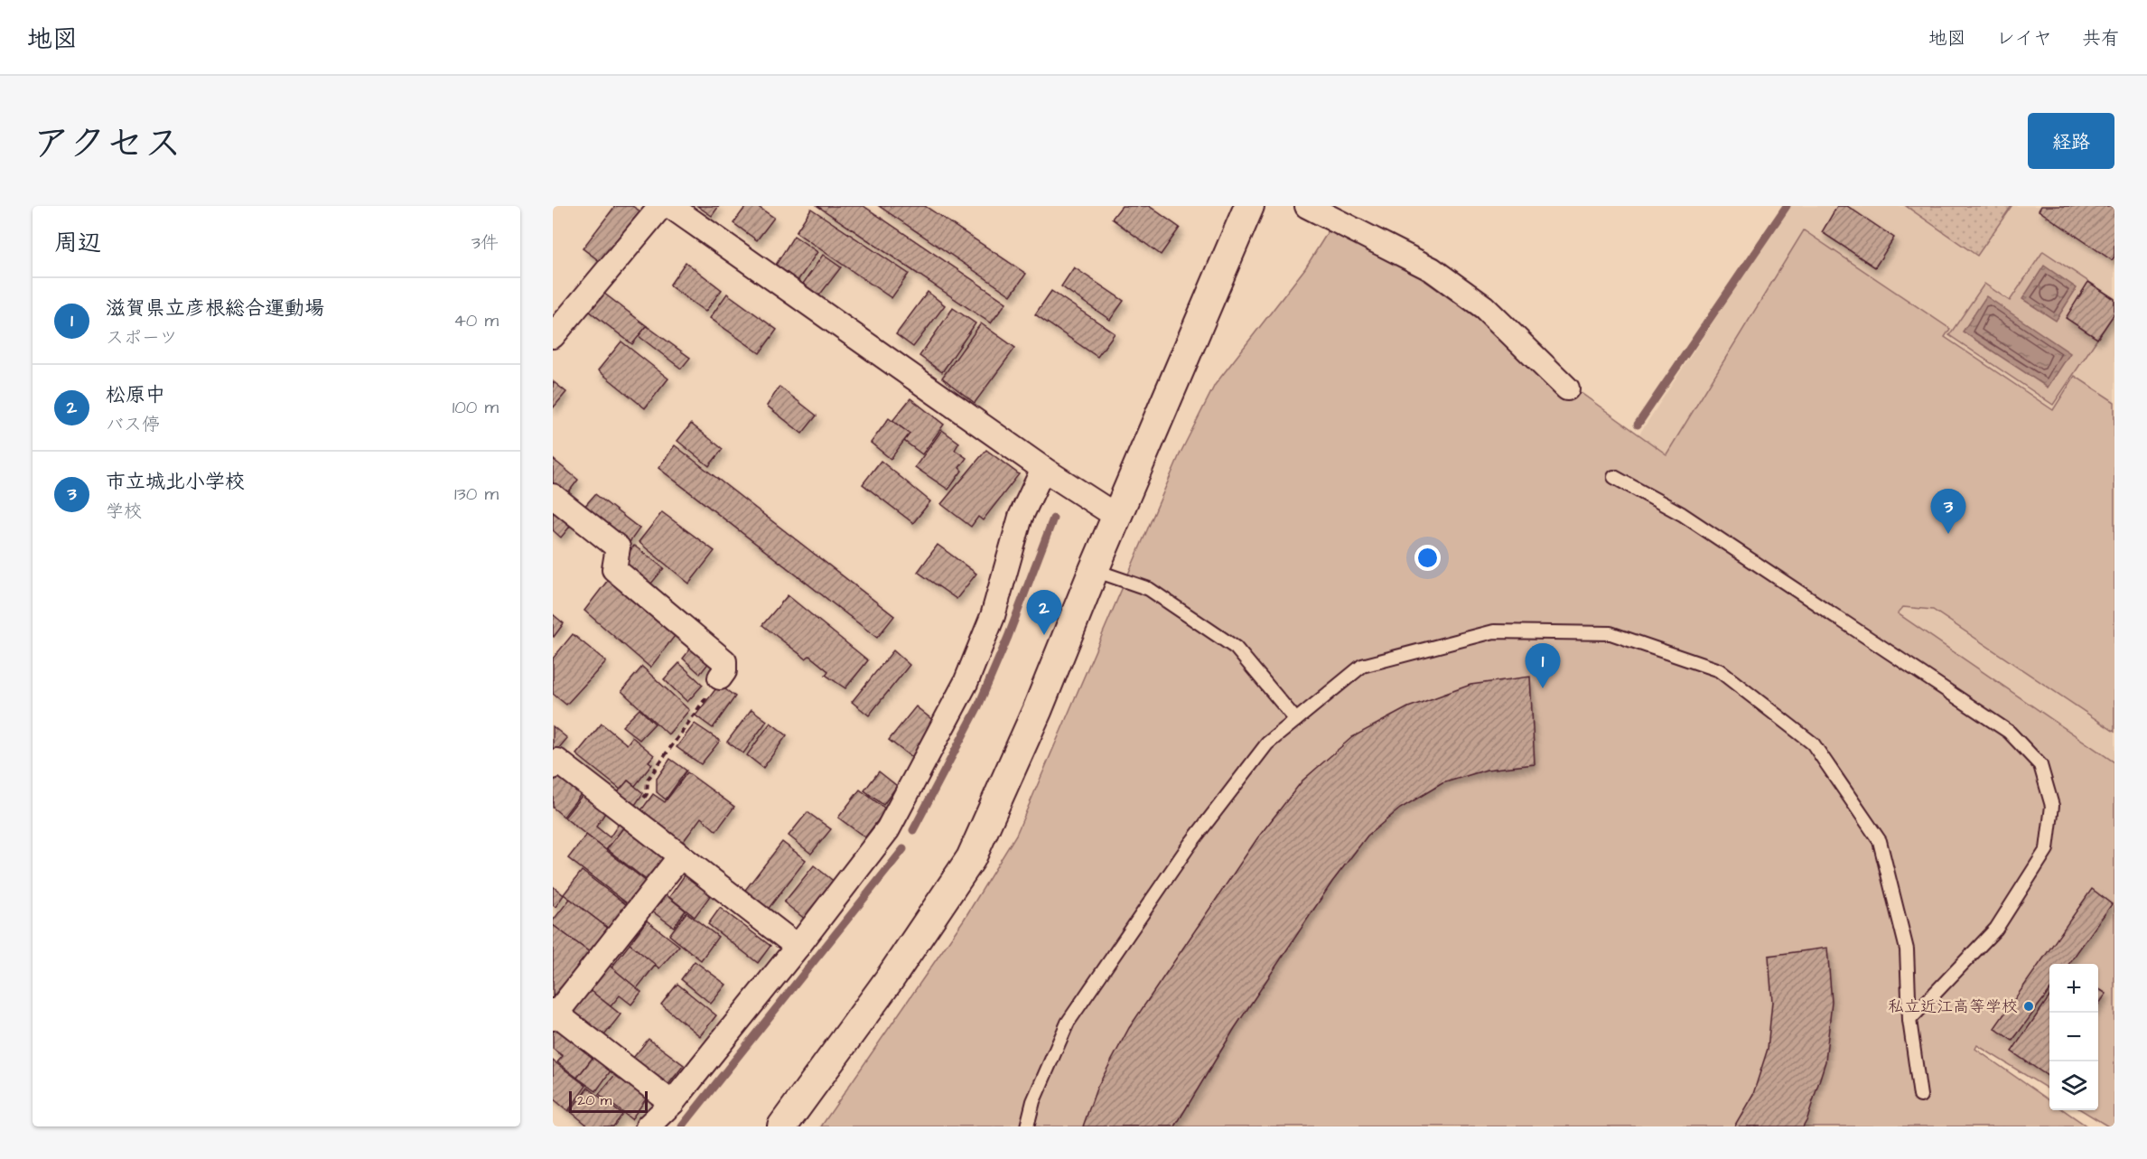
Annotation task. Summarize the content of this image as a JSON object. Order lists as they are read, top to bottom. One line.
{"places":["私立近江高等学校"],"scale_bar":"20 m","page":{"header":"地図","nav":["地図","レイヤ","共有"],"title":"アクセス","buttons":"経路","heading":["周辺","3件"],"list":[{"mark":"1","name":"滋賀県立彦根総合運動場","note":"スポーツ","value":"40 m"},{"mark":"2","name":"松原中","note":"バス停","value":"100 m"},{"mark":"3","name":"市立城北小学校","note":"学校","value":"130 m"}],"pins":["3","2","1"],"map_buttons":["+","−"],"scale":"20 m"}}
